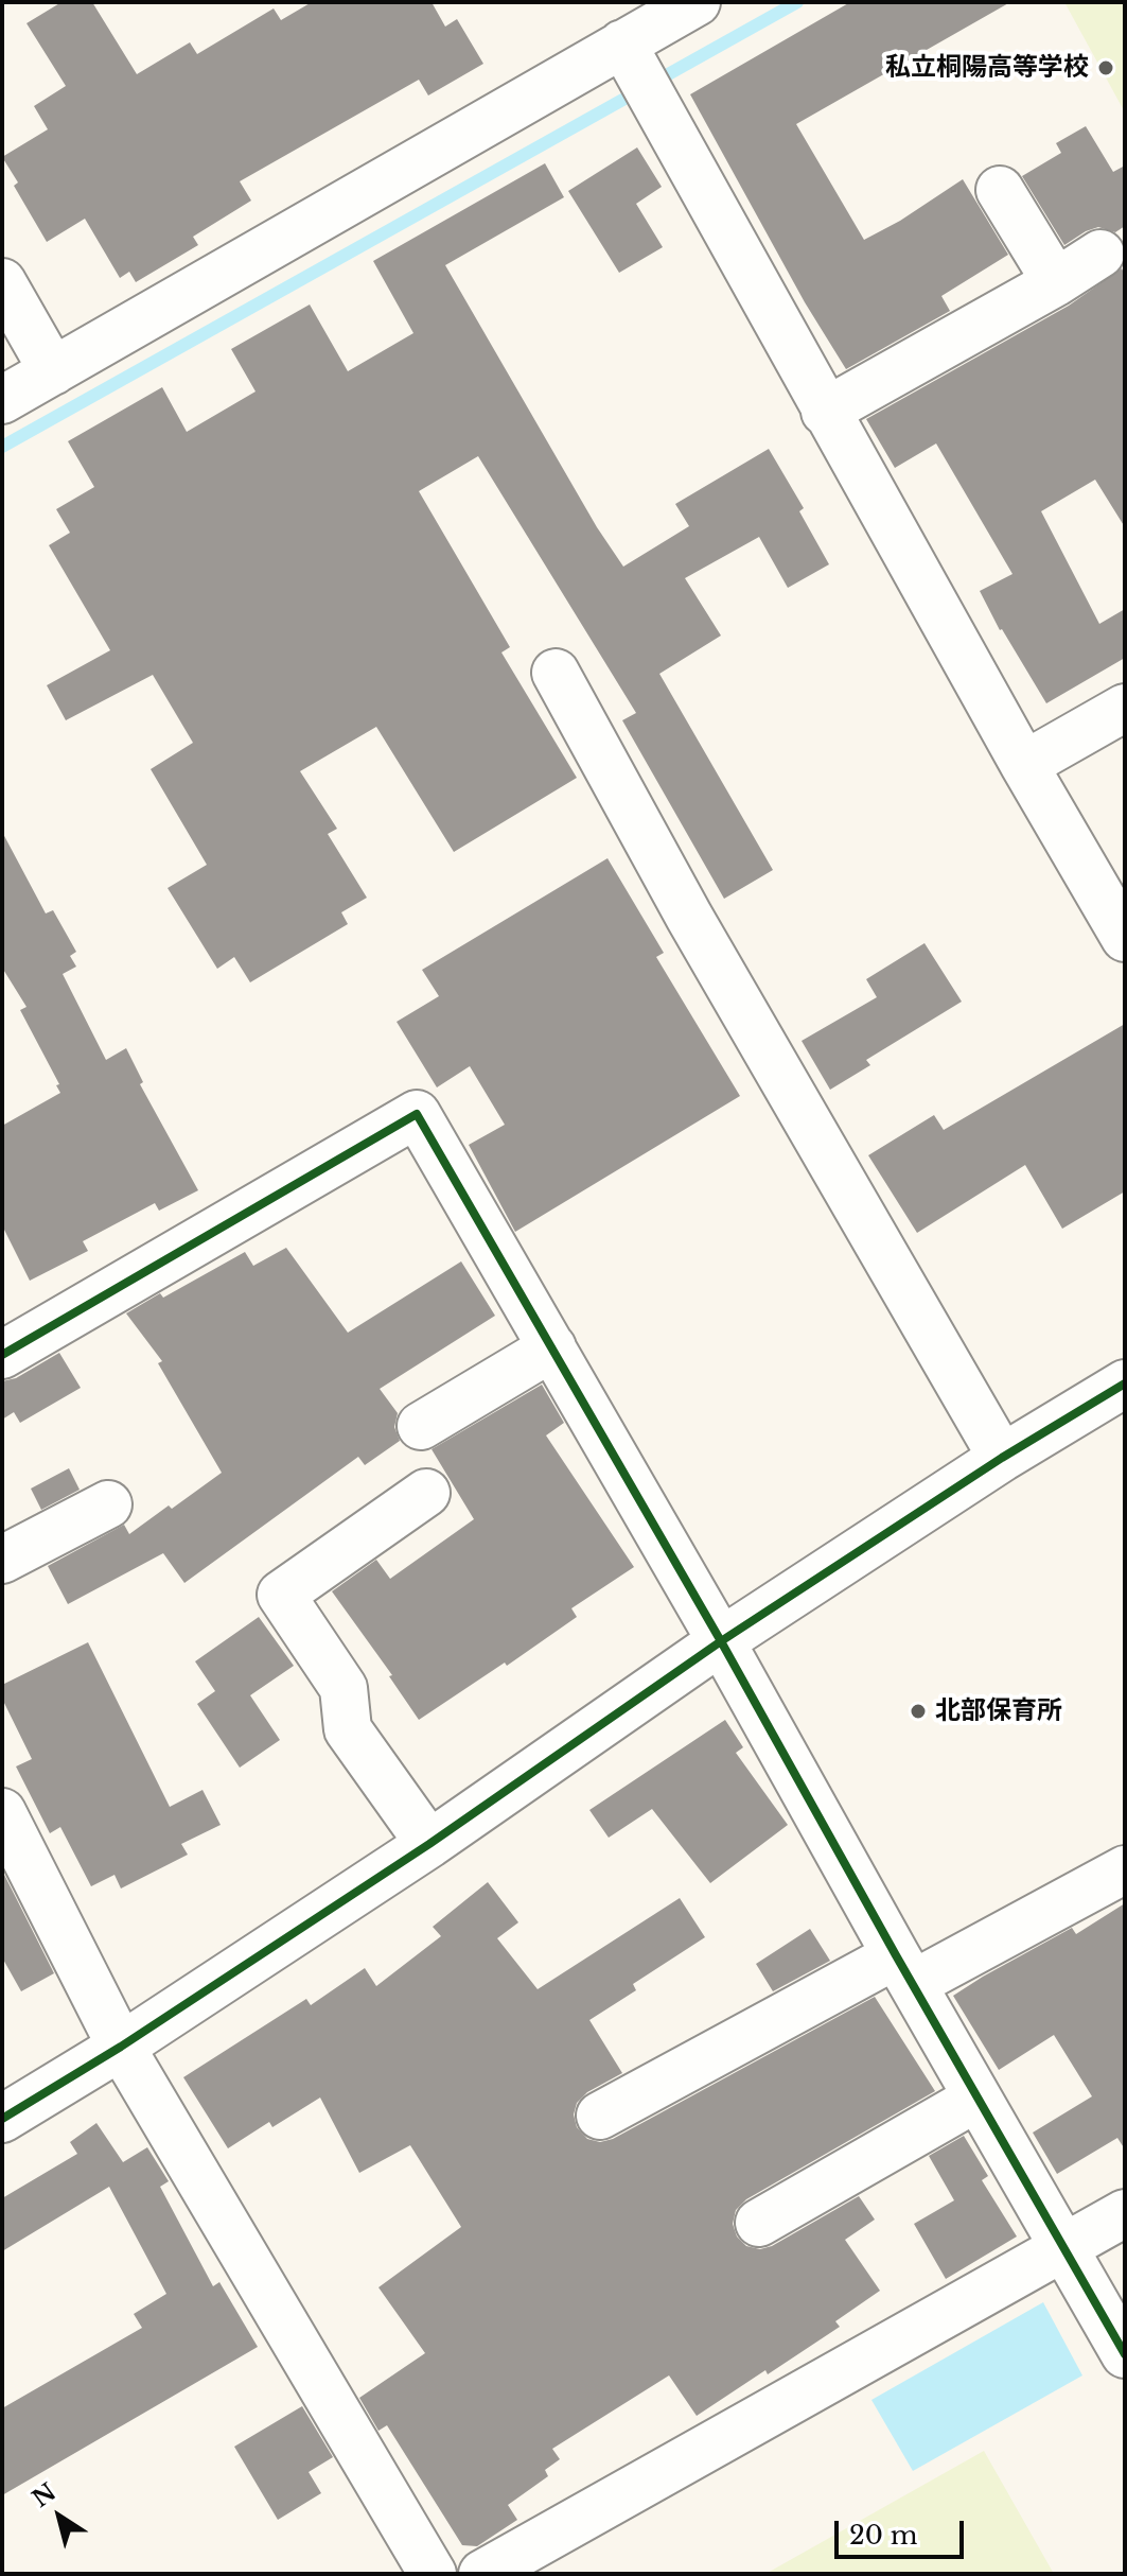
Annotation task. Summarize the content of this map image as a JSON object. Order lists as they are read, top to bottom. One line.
{"places":["私立桐陽高等学校","北部保育所"],"scale_bar":"20 m","north":"top left"}
